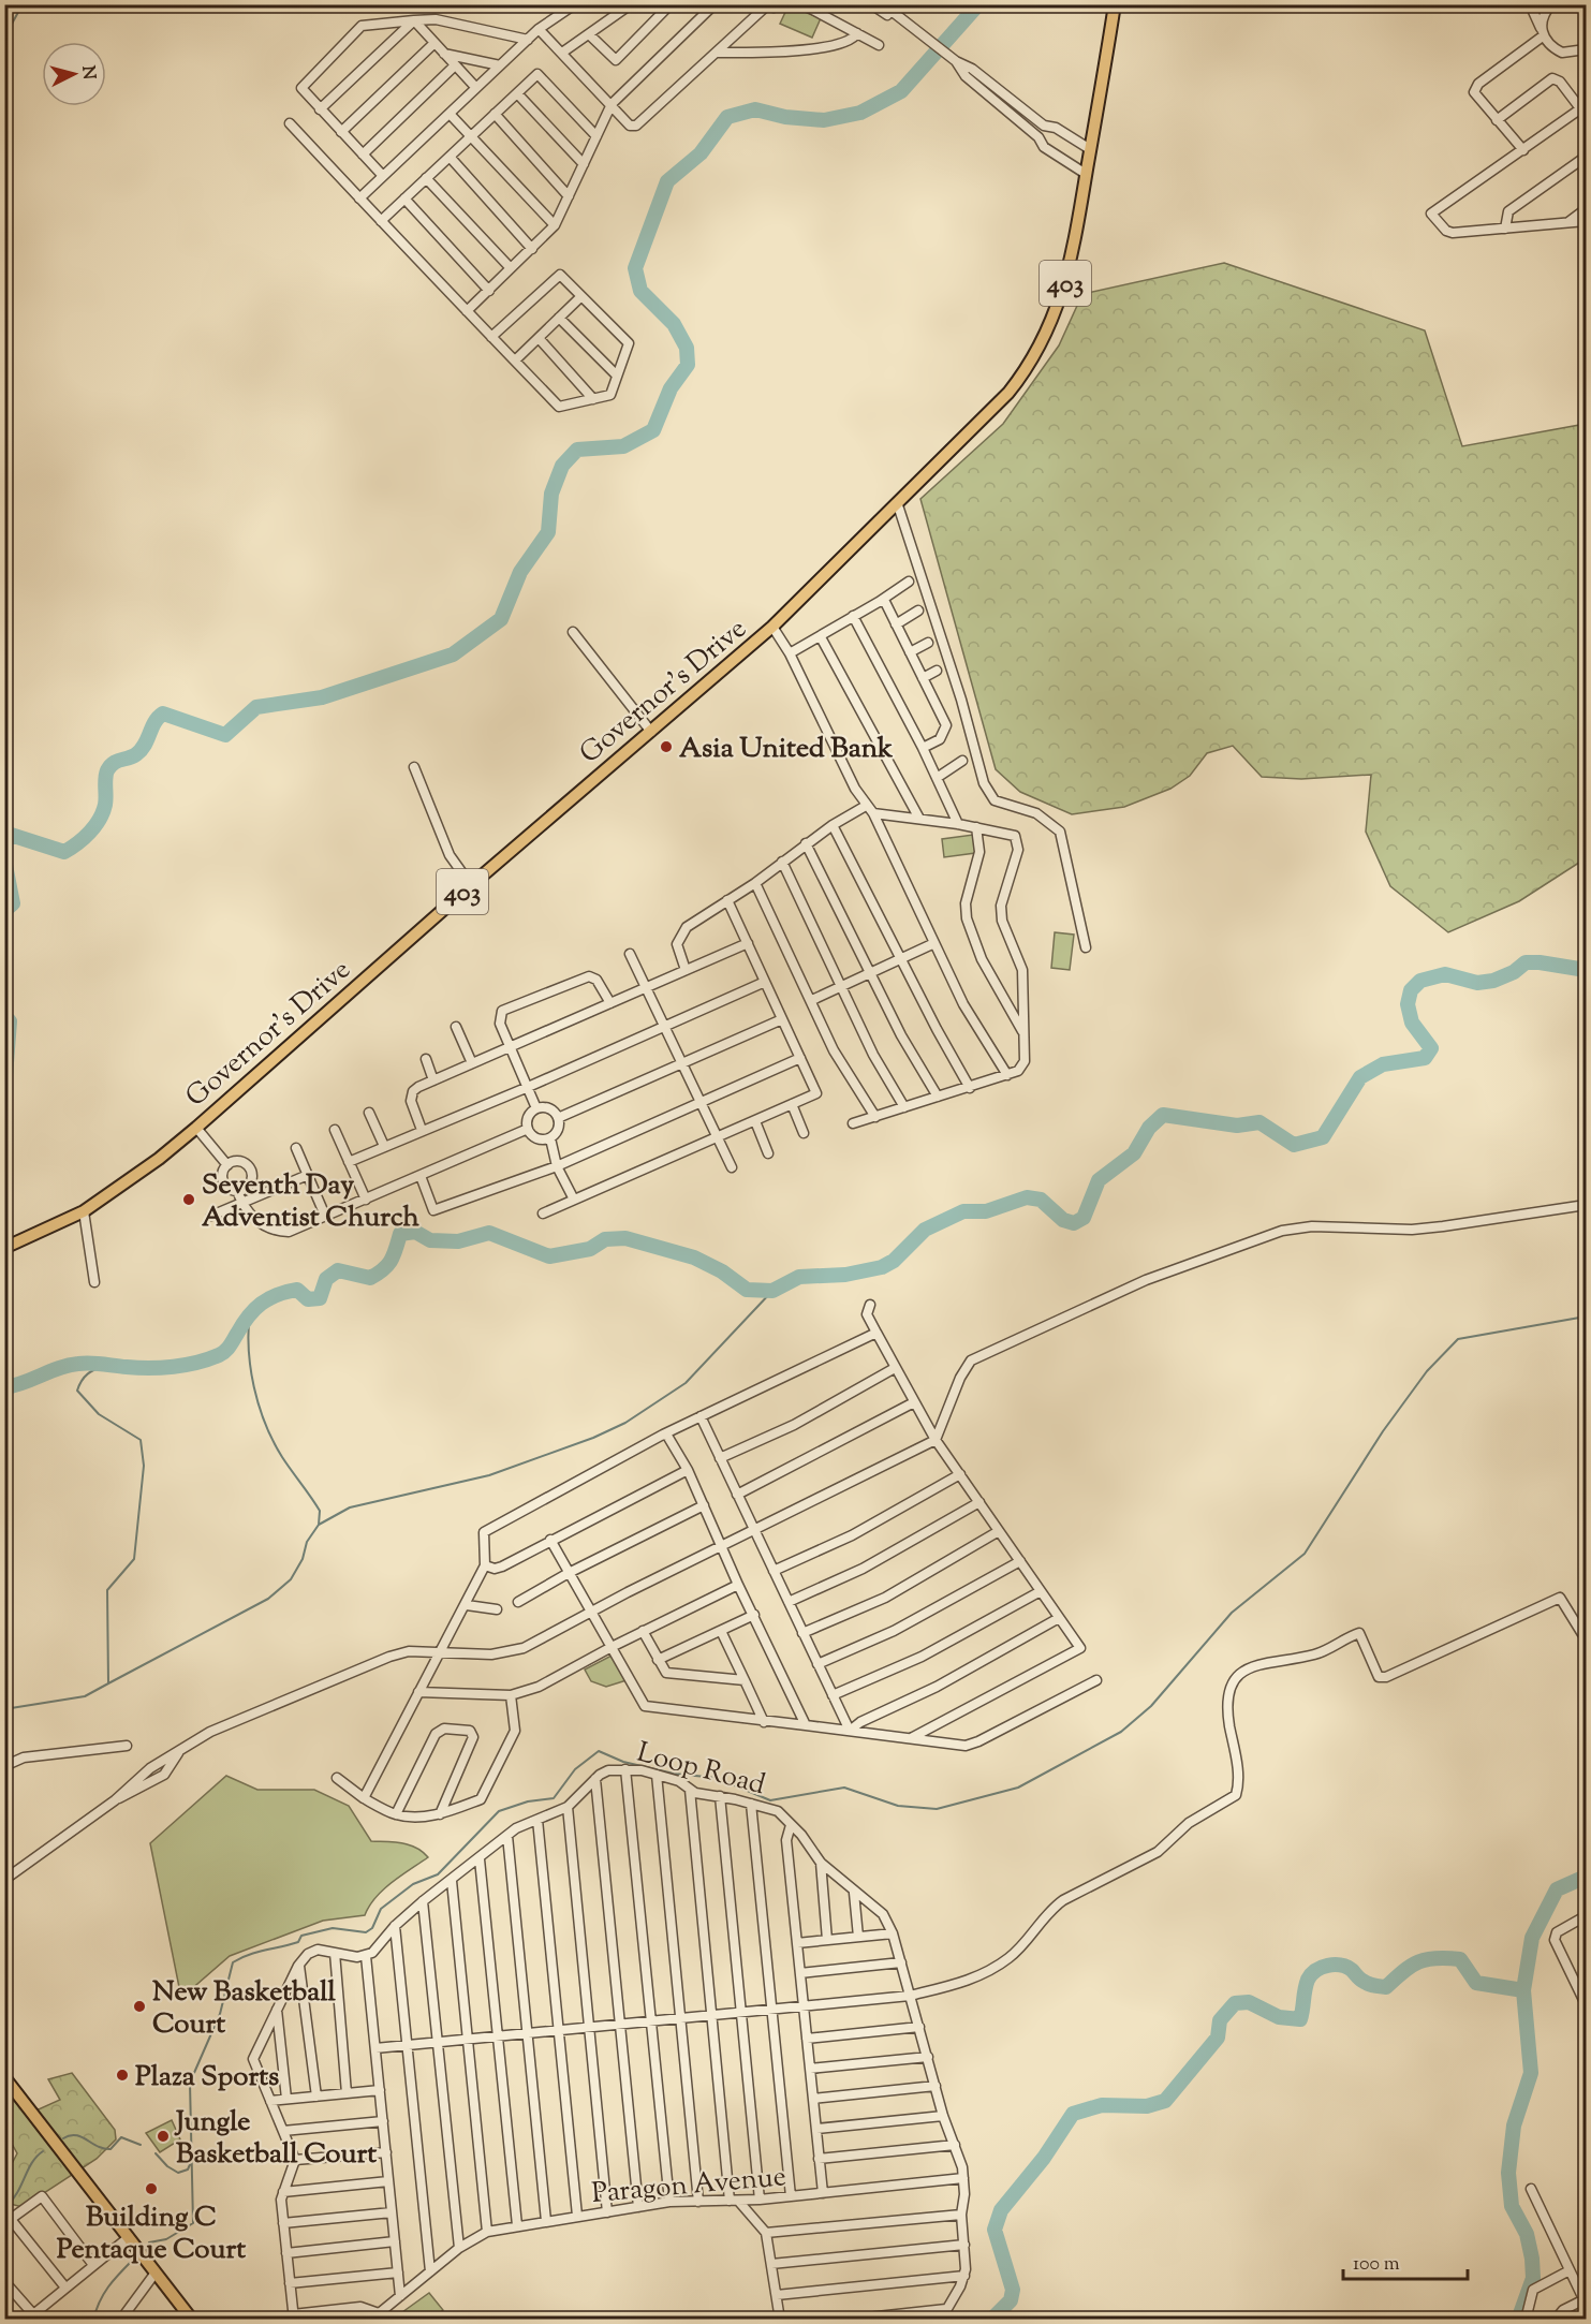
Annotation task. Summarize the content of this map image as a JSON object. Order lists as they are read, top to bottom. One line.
{"streets":{"main road":["403","Governor's Drive"],"street":["Loop Road","Paragon Avenue"]},"crossings":[["Loop Road","Paragon Avenue"]],"places":["Asia United Bank","Seventh Day Adventist Church","New Basketball Court","Plaza Sports","Jungle Basketball Court","Building C Pentaque Court"],"scale_bar":"100 m","north":"right"}
